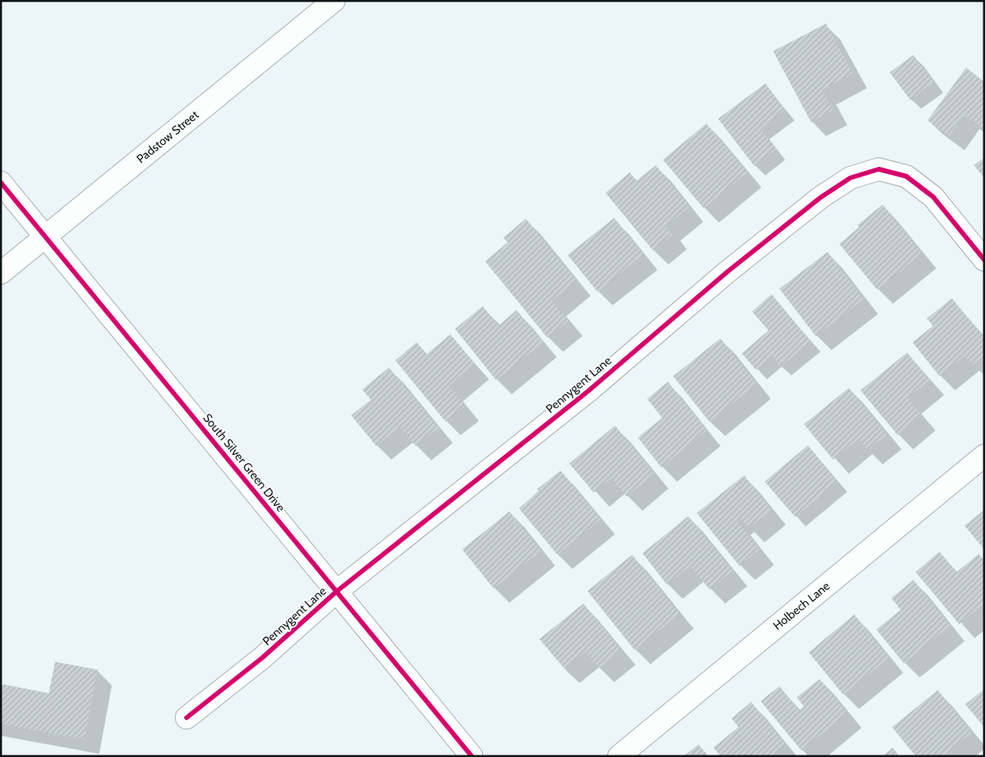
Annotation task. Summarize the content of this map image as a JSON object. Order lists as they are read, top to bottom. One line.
{"streets":{"street":["Padstow Street","Pennygent Lane","South Silver Green Drive","Holbech Lane"]},"crossings":[["Padstow Street","South Silver Green Drive"],["Pennygent Lane","South Silver Green Drive"]]}
